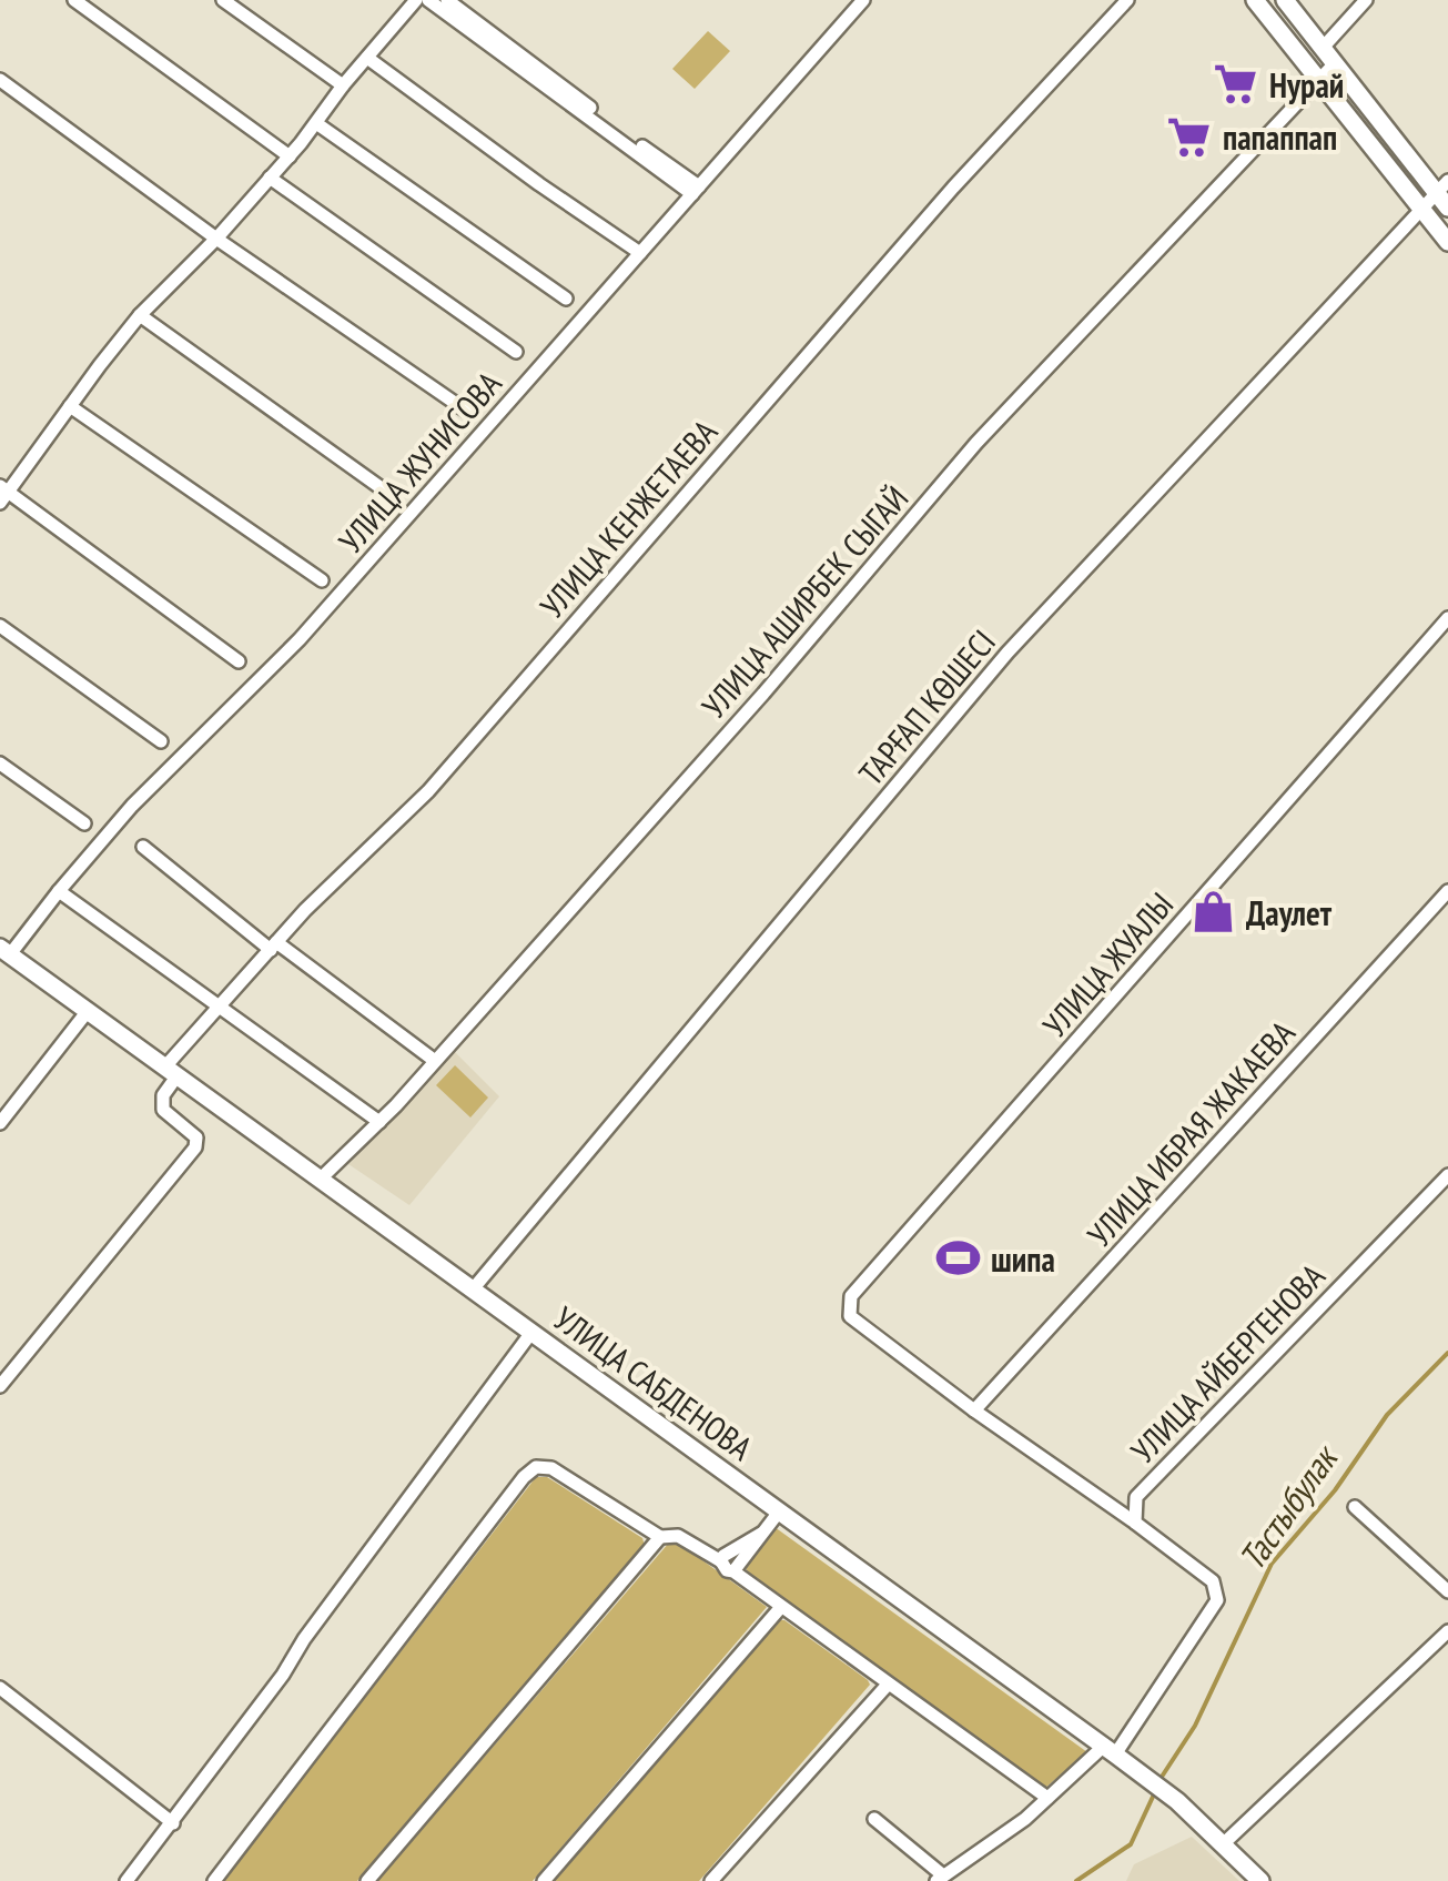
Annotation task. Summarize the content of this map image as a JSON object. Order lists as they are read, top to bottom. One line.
{"streets":{"street":["УЛИЦА ЖУНИСОВА","УЛИЦА КЕНЖЕТАЕВА","УЛИЦА АШИРБЕК СЫГАЙ","ТАРҒАП КӨШЕСІ","УЛИЦА ЖУАЛЫ","УЛИЦА ИБРАЯ ЖАКАЕВА","УЛИЦА АЙБЕРГЕНОВА","УЛИЦА САБДЕНОВА"]},"crossings":[["УЛИЦА ЖУНИСОВА","УЛИЦА САБДЕНОВА"],["УЛИЦА КЕНЖЕТАЕВА","УЛИЦА САБДЕНОВА"],["УЛИЦА АШИРБЕК СЫГАЙ","УЛИЦА САБДЕНОВА"],["ТАРҒАП КӨШЕСІ","УЛИЦА САБДЕНОВА"],["УЛИЦА ЖУАЛЫ","УЛИЦА ИБРАЯ ЖАКАЕВА"]],"water":["Тастыбулак"],"places":{"supermarket":["Нурай","папаппап"],"shop":["Даулет"],"sports":["шипа"]}}
